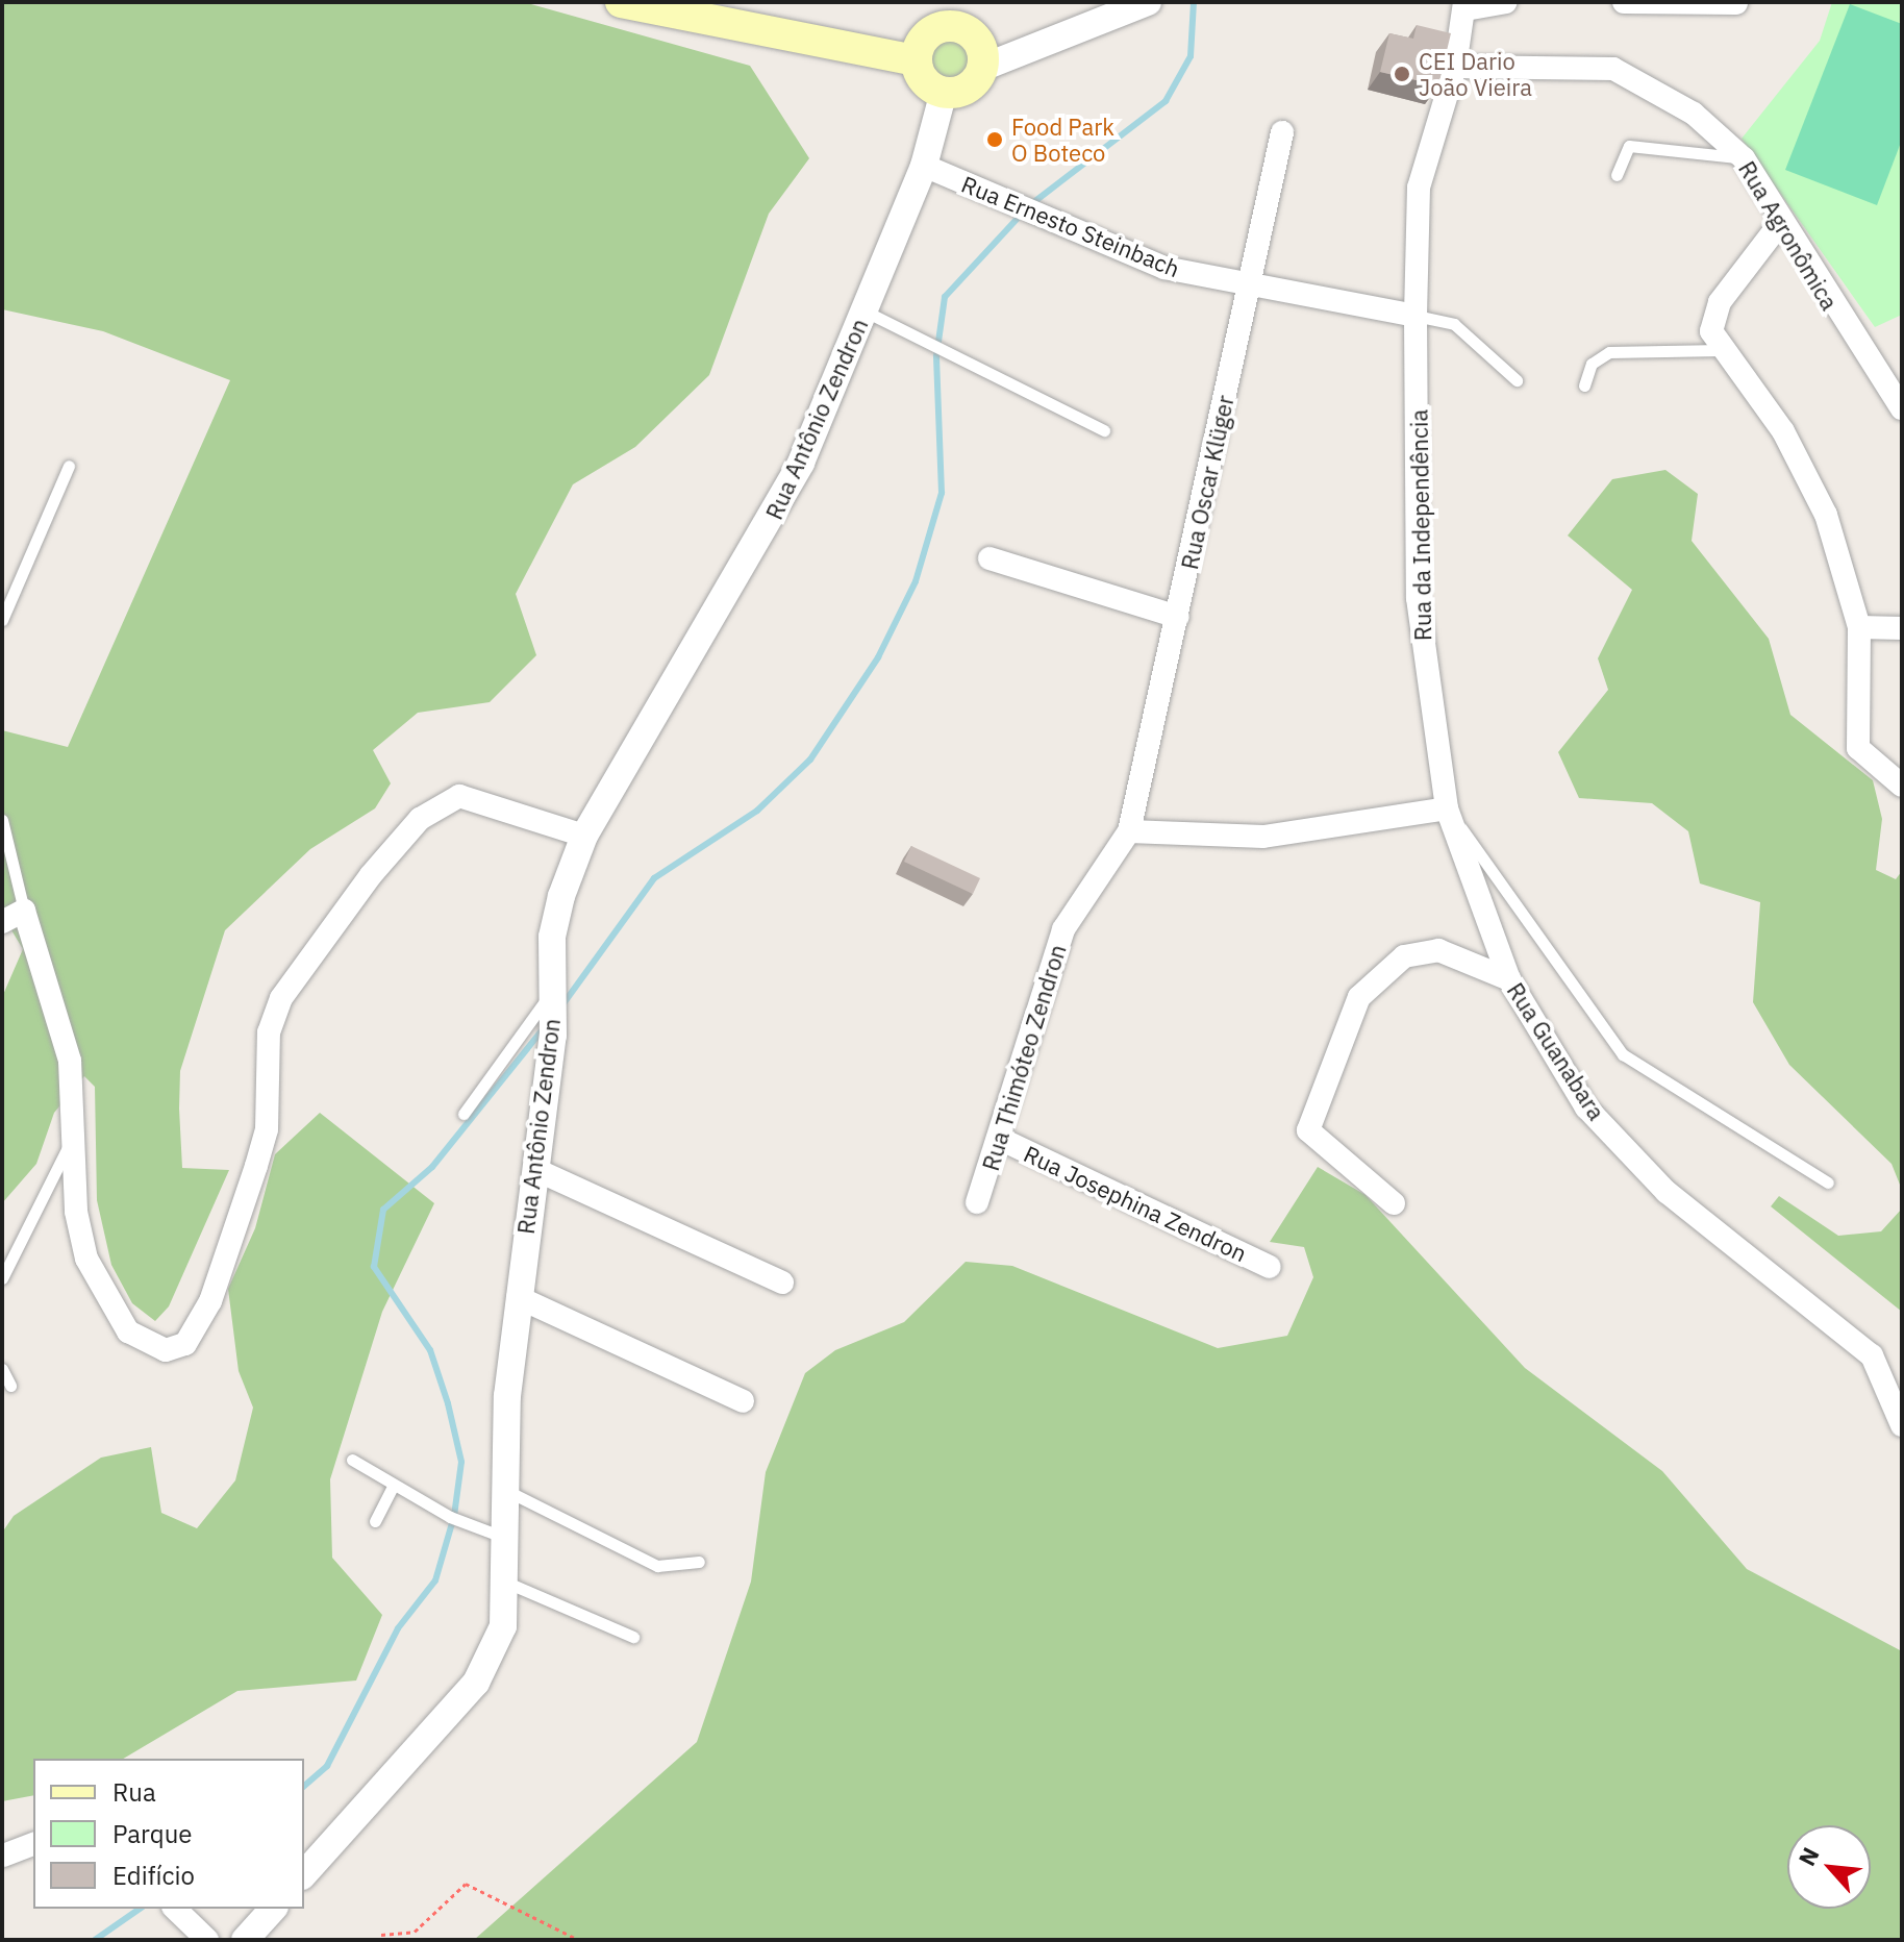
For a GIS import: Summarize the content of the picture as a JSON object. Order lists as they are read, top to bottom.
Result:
{
  "streets": {
    "street": [
      "Rua Ernesto Steinbach",
      "Rua Agronômica",
      "Rua Antônio Zendron",
      "Rua Oscar Klüger",
      "Rua da Independência",
      "Rua Guanabara",
      "Rua Thimóteo Zendron",
      "Rua Josephina Zendron"
    ]
  },
  "crossings": [
    ["Rua Ernesto Steinbach", "Rua Antônio Zendron"],
    ["Rua Ernesto Steinbach", "Rua Oscar Klüger"],
    ["Rua Ernesto Steinbach", "Rua da Independência"],
    ["Rua Agronômica", "Rua da Independência"],
    ["Rua Oscar Klüger", "Rua Thimóteo Zendron"],
    ["Rua da Independência", "Rua Guanabara"],
    ["Rua Thimóteo Zendron", "Rua Josephina Zendron"]
  ],
  "places": ["CEI Dario João Vieira", "Food Park O Boteco"],
  "legend": ["Rua", "Parque", "Edifício"],
  "north": "top left"
}
